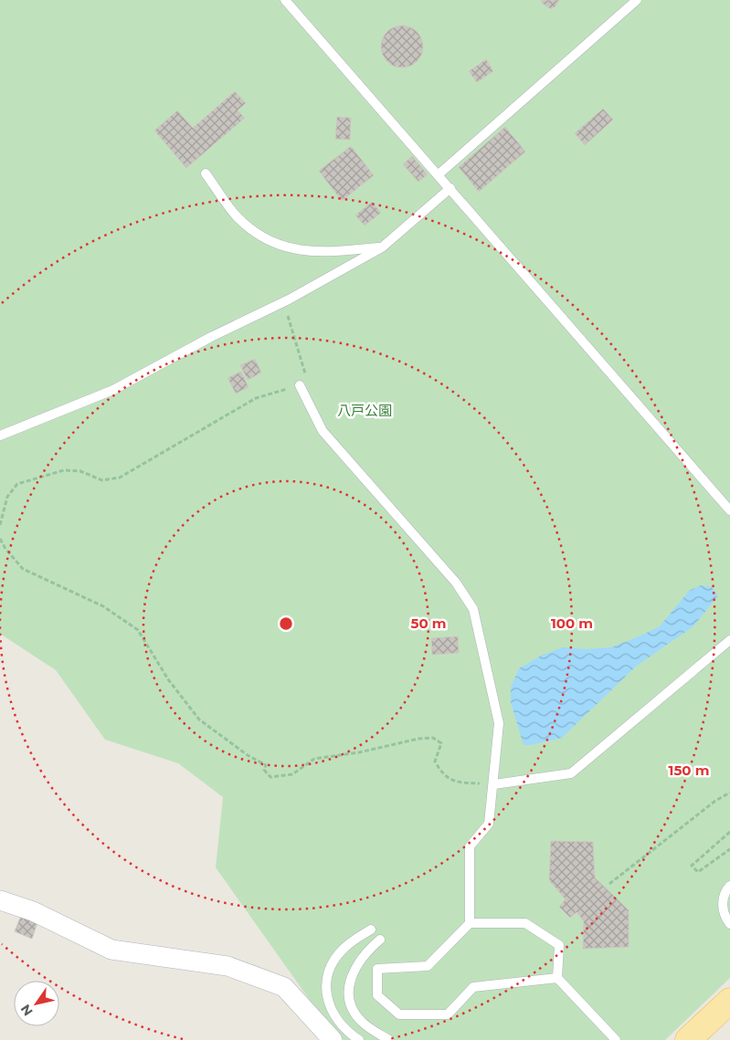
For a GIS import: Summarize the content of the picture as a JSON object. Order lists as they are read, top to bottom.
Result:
{
  "parks": ["八戸公園"],
  "north": "bottom left",
  "rings": ["50 m", "100 m", "150 m"]
}
